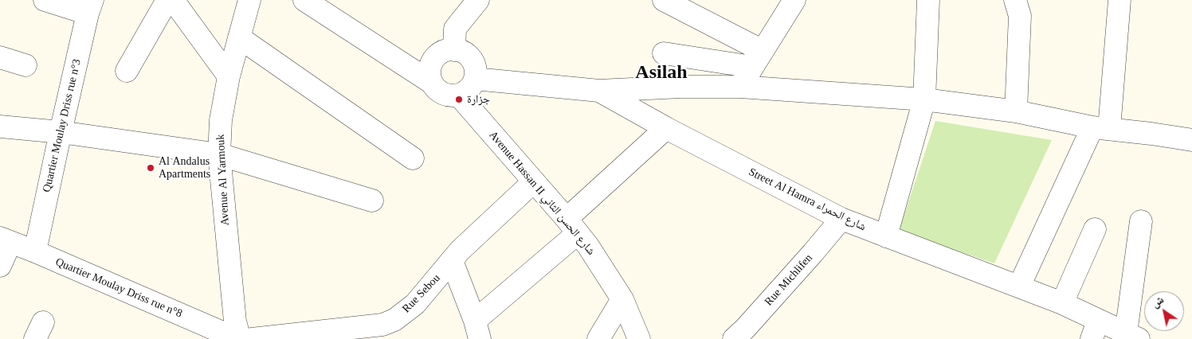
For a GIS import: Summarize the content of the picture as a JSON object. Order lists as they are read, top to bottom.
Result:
{
  "streets": {
    "street": [
      "Quartier Moulay Driss rue n°3",
      "Avenue Al Yarmouk",
      "Avenue Hassan II شارع الحسن الثاني",
      "Street Al Hamra شارع الحمراء",
      "Rue Michlifen",
      "Quartier Moulay Driss rue n°8",
      "Rue Sebou"
    ]
  },
  "crossings": [
    ["Quartier Moulay Driss rue n°3", "Quartier Moulay Driss rue n°8"],
    ["Avenue Al Yarmouk", "Quartier Moulay Driss rue n°8"],
    ["Avenue Hassan II شارع الحسن الثاني", "Street Al Hamra شارع الحمراء"],
    ["Avenue Hassan II شارع الحسن الثاني", "Rue Sebou"],
    ["Street Al Hamra شارع الحمراء", "Rue Michlifen"]
  ],
  "districts": ["Asilah"],
  "places": ["جزارة", "Al Andalus Apartments"],
  "north": "top left"
}
